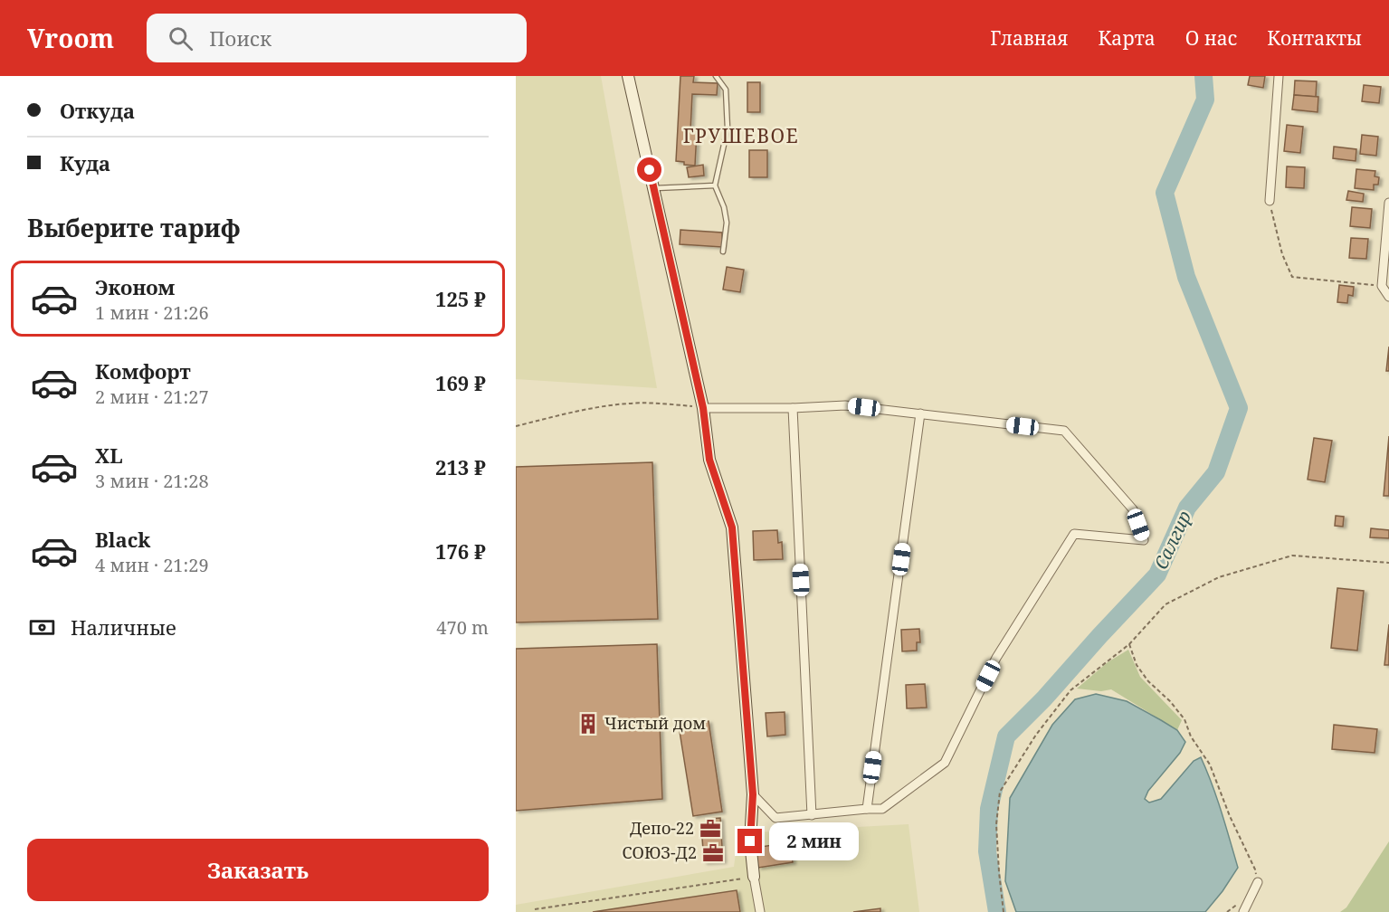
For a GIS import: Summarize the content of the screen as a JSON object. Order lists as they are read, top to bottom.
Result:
{
  "districts": ["ГРУШЕВОЕ"],
  "water": ["Салгир"],
  "places": {
    "building": ["Чистый дом"],
    "office": ["Депо-22", "СОЮЗ-Д2"]
  },
  "page": {
    "header": "Vroom",
    "search": "Поиск",
    "nav": [
      "Главная",
      "Карта",
      "О нас",
      "Контакты"
    ],
    "banner": ["Откуда", "Куда"],
    "heading": "Выберите тариф",
    "list": [
      {
        "name": "Эконом",
        "note": "1 мин · 21:26",
        "value": "125 ₽"
      },
      {
        "name": "Комфорт",
        "note": "2 мин · 21:27",
        "value": "169 ₽"
      },
      {
        "name": "XL",
        "note": "3 мин · 21:28",
        "value": "213 ₽"
      },
      {
        "name": "Black",
        "note": "4 мин · 21:29",
        "value": "176 ₽"
      }
    ],
    "pay": ["Наличные", "470 m"],
    "bubble": "2 мин",
    "buttons": "Заказать"
  }
}
